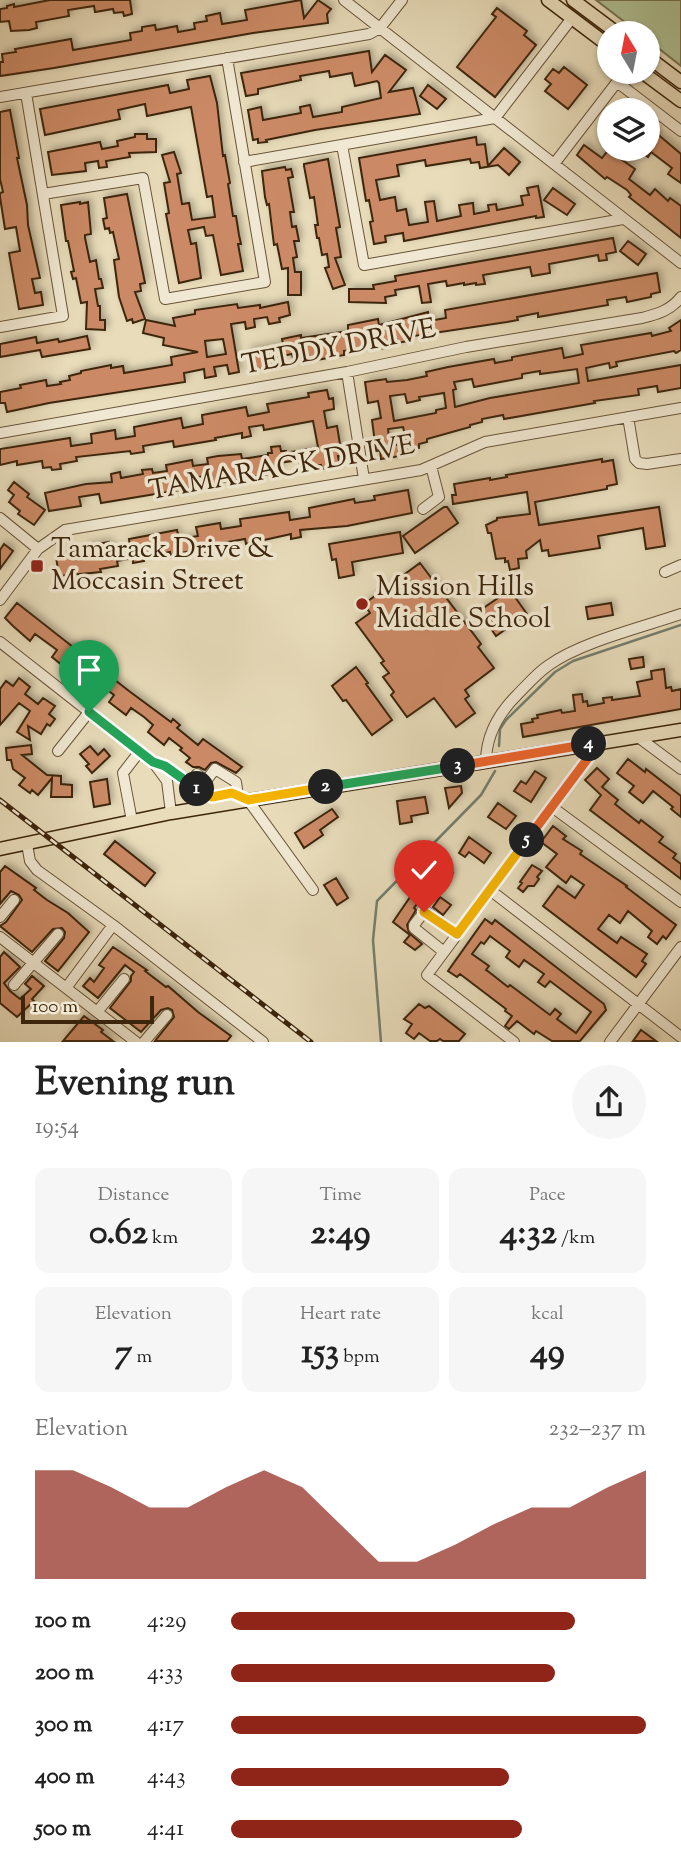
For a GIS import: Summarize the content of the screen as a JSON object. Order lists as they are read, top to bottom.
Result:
{
  "streets": {
    "street": ["TEDDY DRIVE", "TAMARACK DRIVE"]
  },
  "places": {
    "transit": ["Tamarack Drive & Moccasin Street"],
    "other": ["Mission Hills Middle School"]
  },
  "scale_bar": "100 m",
  "north": "top",
  "page": {
    "pins": [
      "4",
      "3",
      "2",
      "1",
      "5"
    ],
    "scale": "100 m",
    "heading": ["Evening run", "19:54"],
    "stats": [
      ["Distance", "0.62 km"],
      ["Time", "2:49"],
      ["Pace", "4:32 /km"],
      ["Elevation", "7 m"],
      ["Heart rate", "153 bpm"],
      ["kcal", "49"]
    ],
    "chart": ["Elevation", "232–237 m"],
    "list": [
      {
        "name": "100 m",
        "note": "4:29"
      },
      {
        "name": "200 m",
        "note": "4:33"
      },
      {
        "name": "300 m",
        "note": "4:17"
      },
      {
        "name": "400 m",
        "note": "4:43"
      },
      {
        "name": "500 m",
        "note": "4:41"
      }
    ]
  }
}
